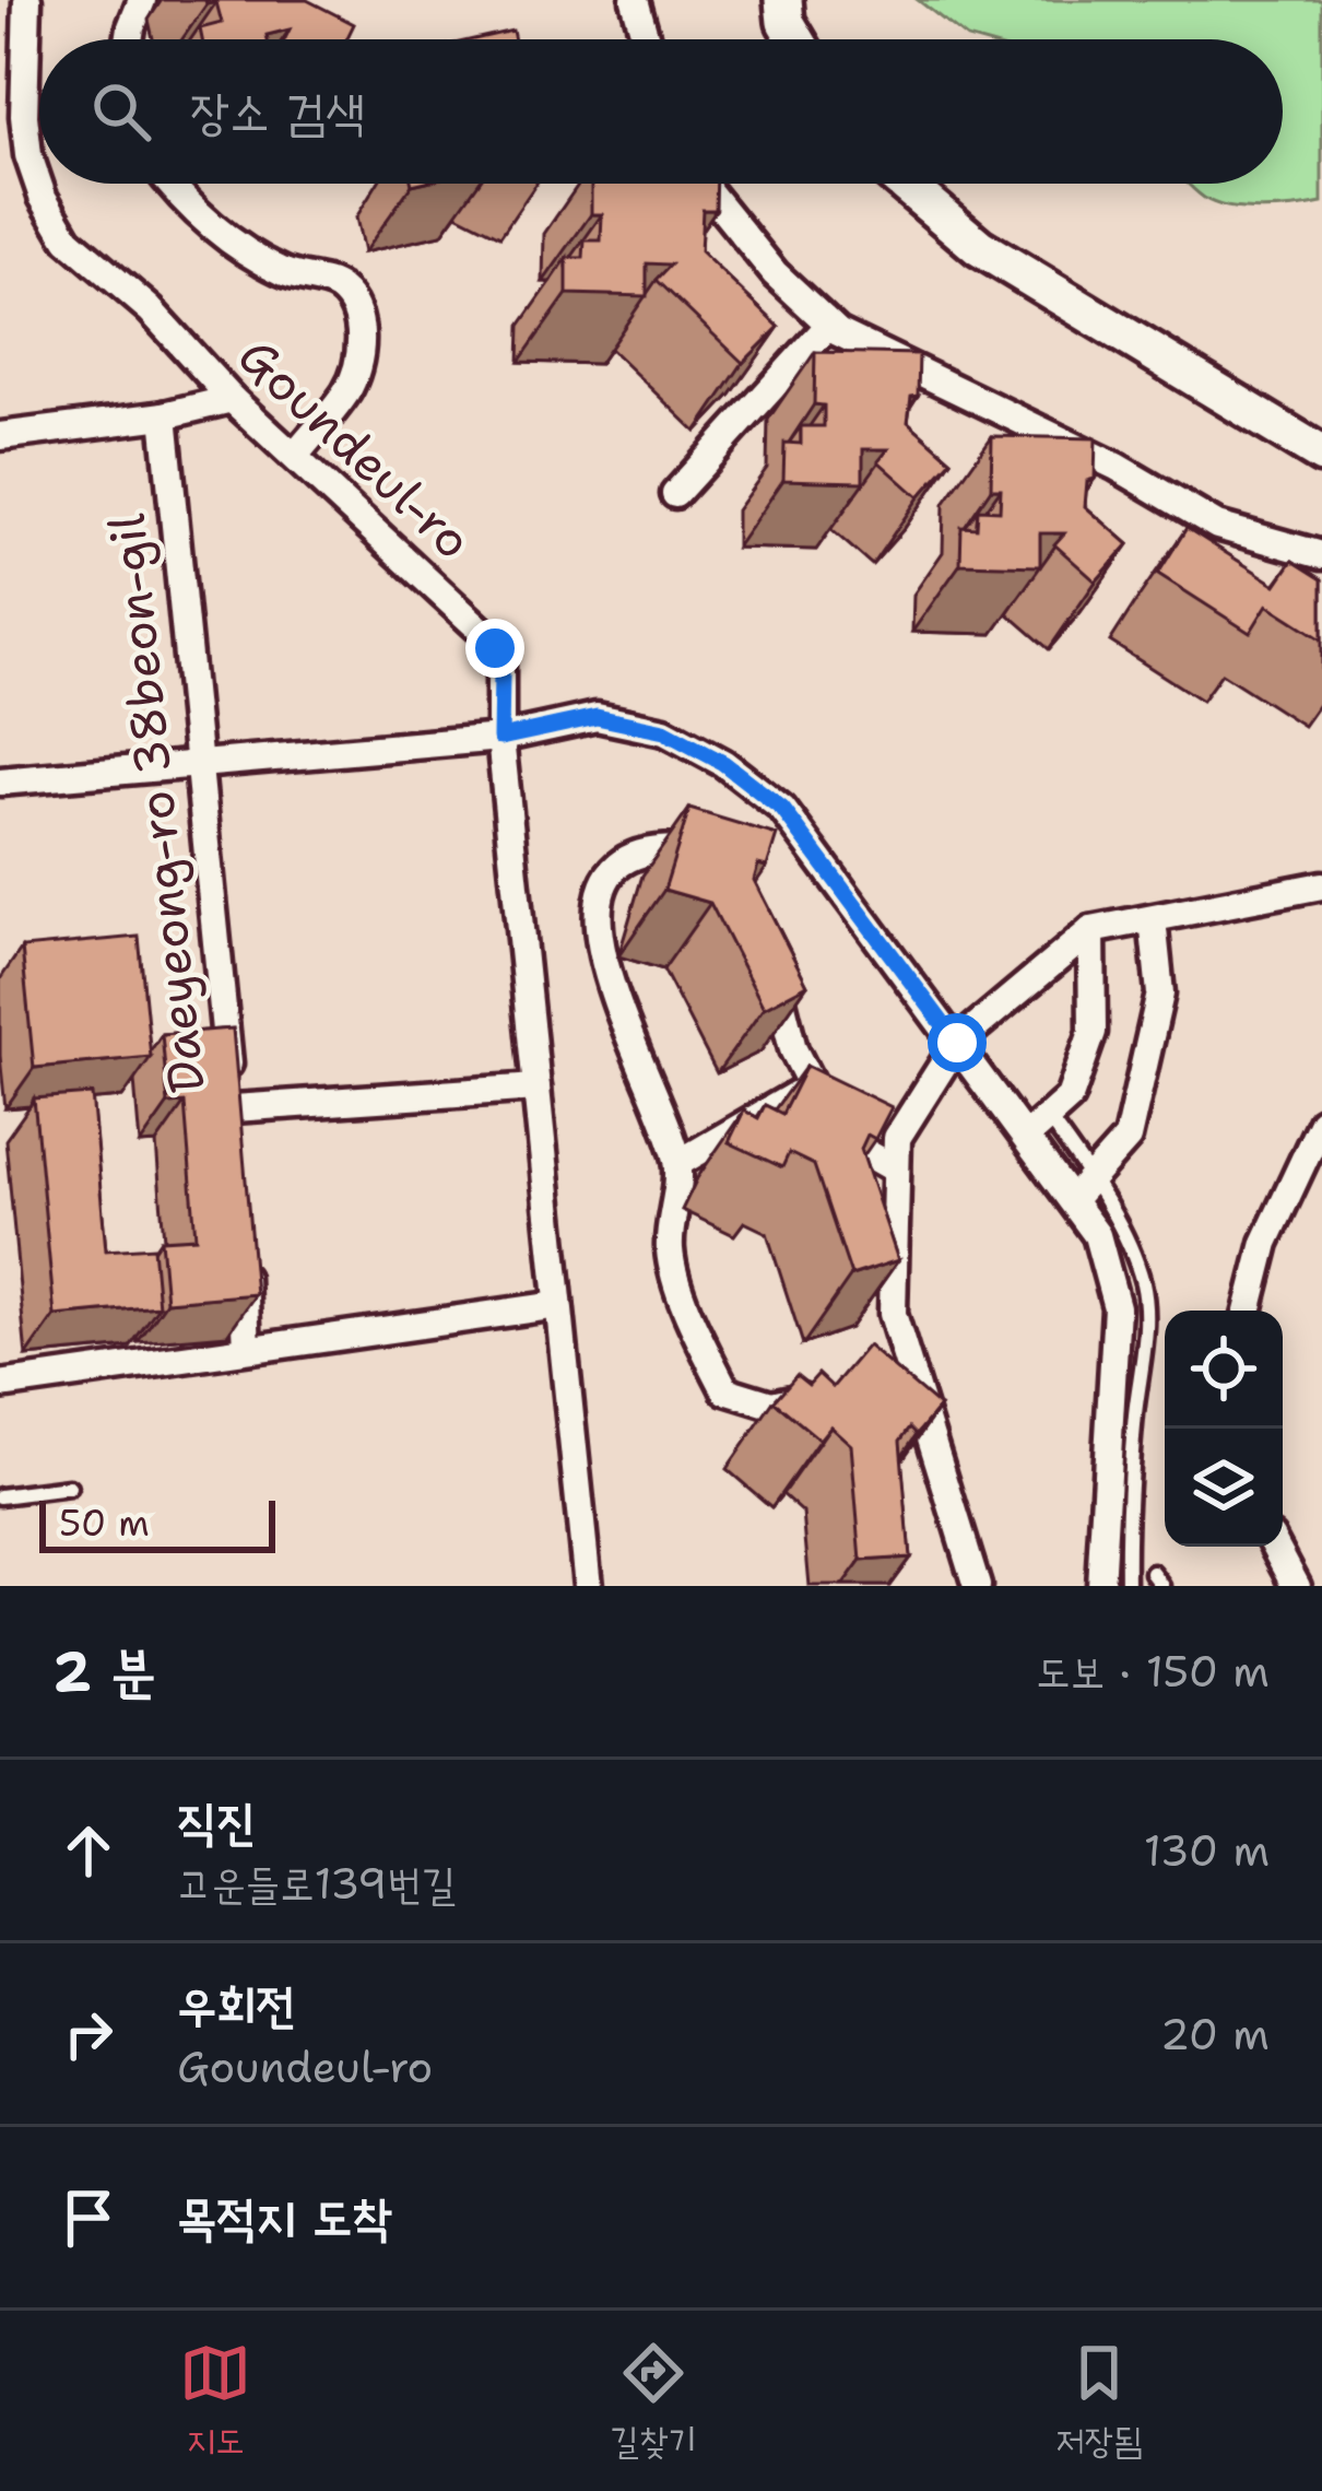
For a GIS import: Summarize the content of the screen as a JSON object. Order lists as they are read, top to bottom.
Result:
{
  "streets": {
    "street": ["Goundeul-ro", "Daeyeong-ro 38beon-gil"]
  },
  "crossings": [
    ["Goundeul-ro", "Daeyeong-ro 38beon-gil"]
  ],
  "scale_bar": "50 m",
  "page": {
    "search": "장소 검색",
    "scale": "50 m",
    "heading": ["2 분", "도보 · 150 m"],
    "list": [
      ["직진", "고운들로139번길", "130 m"],
      ["우회전", "Goundeul-ro", "20 m"],
      "목적지 도착"
    ],
    "nav": ["지도", "길찾기", "저장됨"]
  }
}
